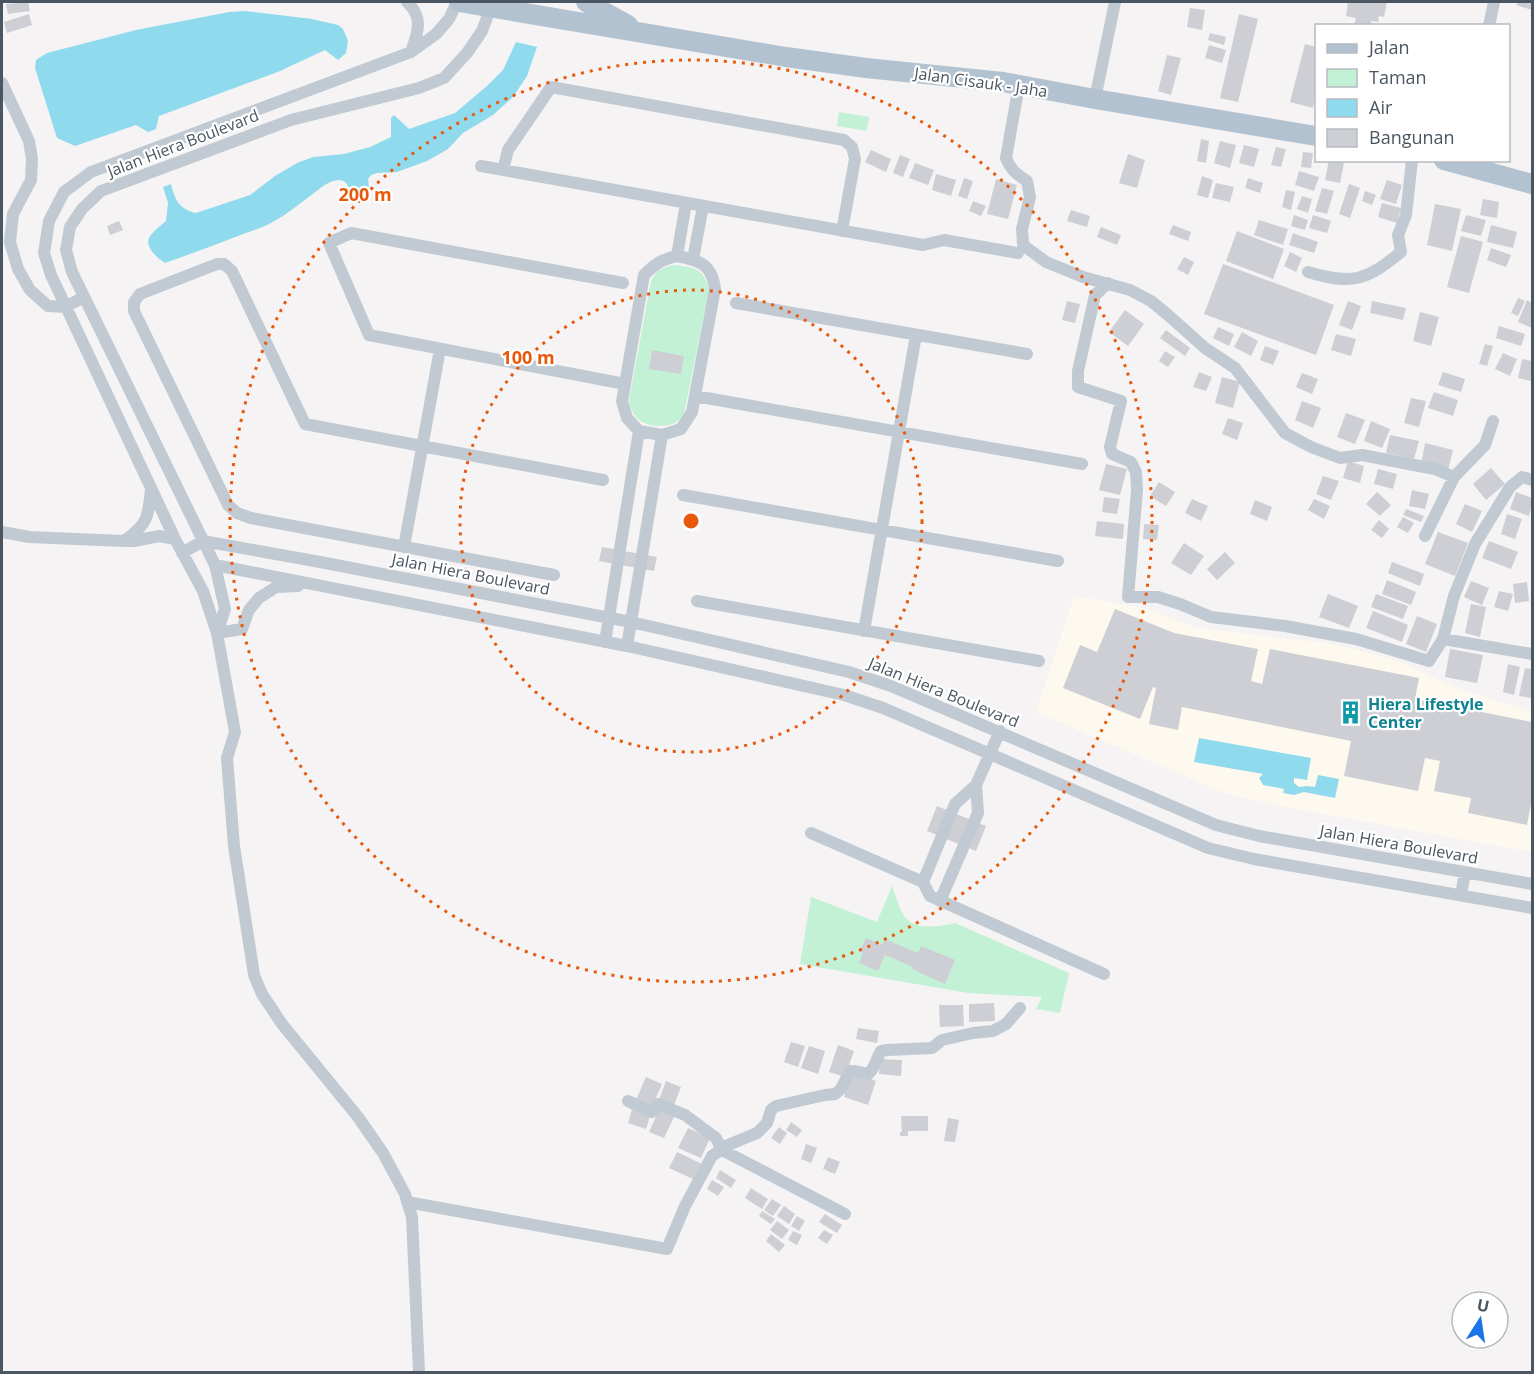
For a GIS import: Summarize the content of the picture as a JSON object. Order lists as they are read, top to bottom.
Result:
{
  "streets": {
    "main road": ["Jalan Cisauk - Jaha"],
    "street": ["Jalan Hiera Boulevard"]
  },
  "crossings": [
    ["Jalan Cisauk - Jaha", "Jalan Hiera Boulevard"]
  ],
  "places": {
    "building": ["Hiera Lifestyle Center"]
  },
  "legend": [
    "Jalan",
    "Taman",
    "Air",
    "Bangunan"
  ],
  "north": "top",
  "rings": ["200 m", "100 m"]
}
